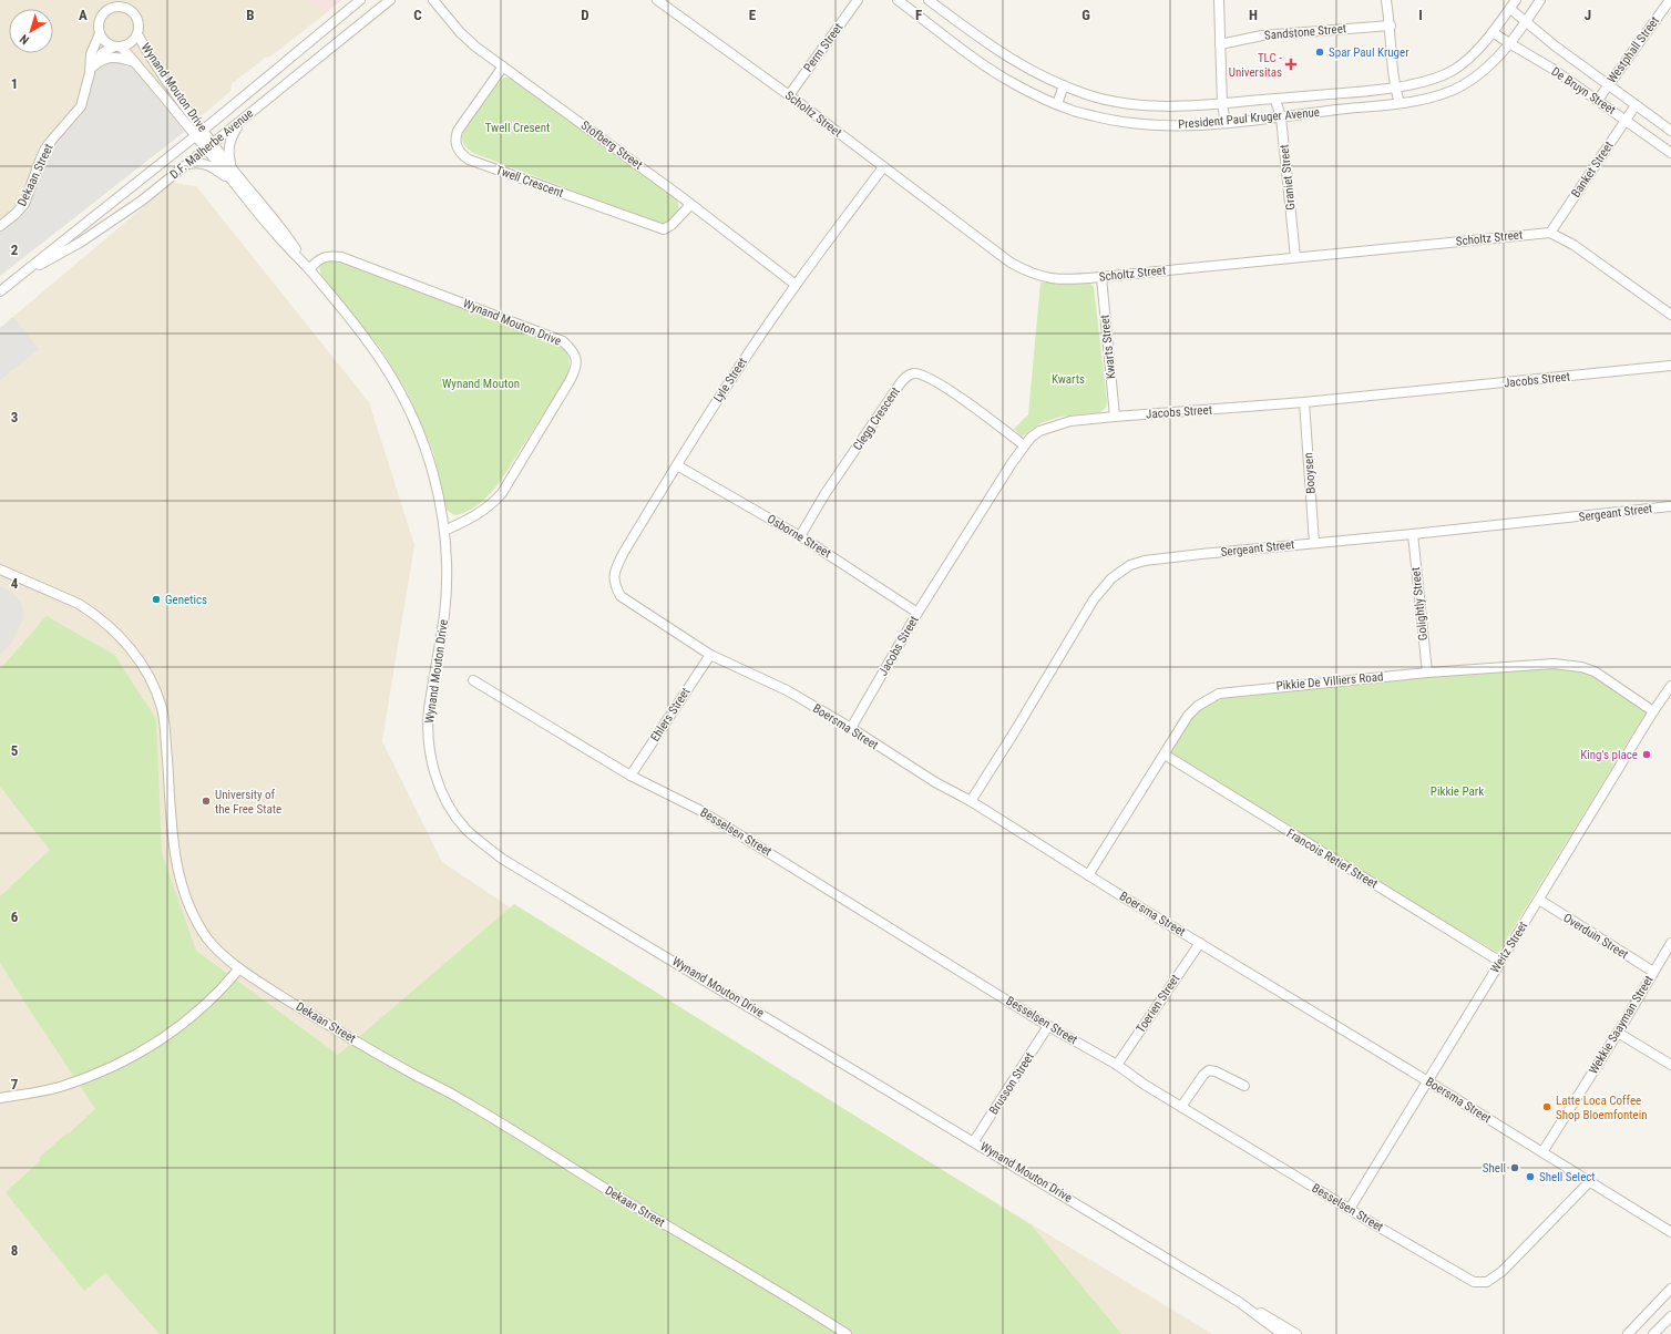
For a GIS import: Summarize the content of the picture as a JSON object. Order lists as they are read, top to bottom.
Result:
{
  "streets": {
    "street": [
      "Sandstone Street",
      "Perm Street",
      "Westphall Street",
      "Wynand Mouton Drive",
      "De Bruyn Street",
      "Scholtz Street",
      "President Paul Kruger Avenue",
      "D.F. Malherbe Avenue",
      "Stofberg Street",
      "Banket Street",
      "Dekaan Street",
      "Graniet Street",
      "Twell Crescent",
      "Kwarts Street",
      "Lyle Street",
      "Jacobs Street",
      "Clegg Crescent",
      "Booysen",
      "Sergeant Street",
      "Osborne Street",
      "Golightly Street",
      "Pikkie De Villiers Road",
      "Ehlers Street",
      "Boersma Street",
      "Besselsen Street",
      "Francois Retief Street",
      "Overduin Street",
      "Weitz Street",
      "Toerien Street",
      "Wekkie Saayman Street",
      "Brusson Street"
    ]
  },
  "crossings": [
    ["Perm Street", "Scholtz Street"],
    ["Westphall Street", "De Bruyn Street"],
    ["Wynand Mouton Drive", "D.F. Malherbe Avenue"],
    ["Wynand Mouton Drive", "Dekaan Street"],
    ["Wynand Mouton Drive", "Brusson Street"],
    ["De Bruyn Street", "President Paul Kruger Avenue"],
    ["De Bruyn Street", "Banket Street"],
    ["Scholtz Street", "Banket Street"],
    ["Scholtz Street", "Graniet Street"],
    ["Scholtz Street", "Kwarts Street"],
    ["Scholtz Street", "Lyle Street"],
    ["President Paul Kruger Avenue", "Graniet Street"],
    ["Stofberg Street", "Twell Crescent"],
    ["Stofberg Street", "Lyle Street"],
    ["Kwarts Street", "Jacobs Street"],
    ["Lyle Street", "Osborne Street"],
    ["Lyle Street", "Boersma Street"],
    ["Jacobs Street", "Clegg Crescent"],
    ["Jacobs Street", "Booysen"],
    ["Jacobs Street", "Osborne Street"],
    ["Jacobs Street", "Boersma Street"],
    ["Clegg Crescent", "Osborne Street"],
    ["Booysen", "Sergeant Street"],
    ["Sergeant Street", "Golightly Street"],
    ["Sergeant Street", "Boersma Street"],
    ["Golightly Street", "Pikkie De Villiers Road"],
    ["Pikkie De Villiers Road", "Boersma Street"],
    ["Pikkie De Villiers Road", "Francois Retief Street"],
    ["Pikkie De Villiers Road", "Weitz Street"],
    ["Ehlers Street", "Boersma Street"],
    ["Ehlers Street", "Besselsen Street"],
    ["Boersma Street", "Besselsen Street"],
    ["Boersma Street", "Weitz Street"],
    ["Boersma Street", "Toerien Street"],
    ["Boersma Street", "Wekkie Saayman Street"],
    ["Besselsen Street", "Weitz Street"],
    ["Besselsen Street", "Toerien Street"],
    ["Besselsen Street", "Brusson Street"],
    ["Francois Retief Street", "Weitz Street"],
    ["Overduin Street", "Weitz Street"],
    ["Overduin Street", "Wekkie Saayman Street"]
  ],
  "parks": [
    "Twell Cresent",
    "Kwarts",
    "Wynand Mouton",
    "Pikkie Park"
  ],
  "places": {
    "other": [
      "Spar Paul Kruger",
      "Genetics",
      "King's place",
      "University of the Free State",
      "Latte Loca Coffee Shop Bloemfontein",
      "Shell",
      "Shell Select"
    ],
    "health": ["TLC - Universitas"]
  },
  "north": "bottom left",
  "grid": {
    "columns": [
      "A",
      "B",
      "C",
      "D",
      "E",
      "F",
      "G",
      "H",
      "I",
      "J"
    ],
    "rows": [
      "1",
      "2",
      "3",
      "4",
      "5",
      "6",
      "7",
      "8"
    ]
  }
}
